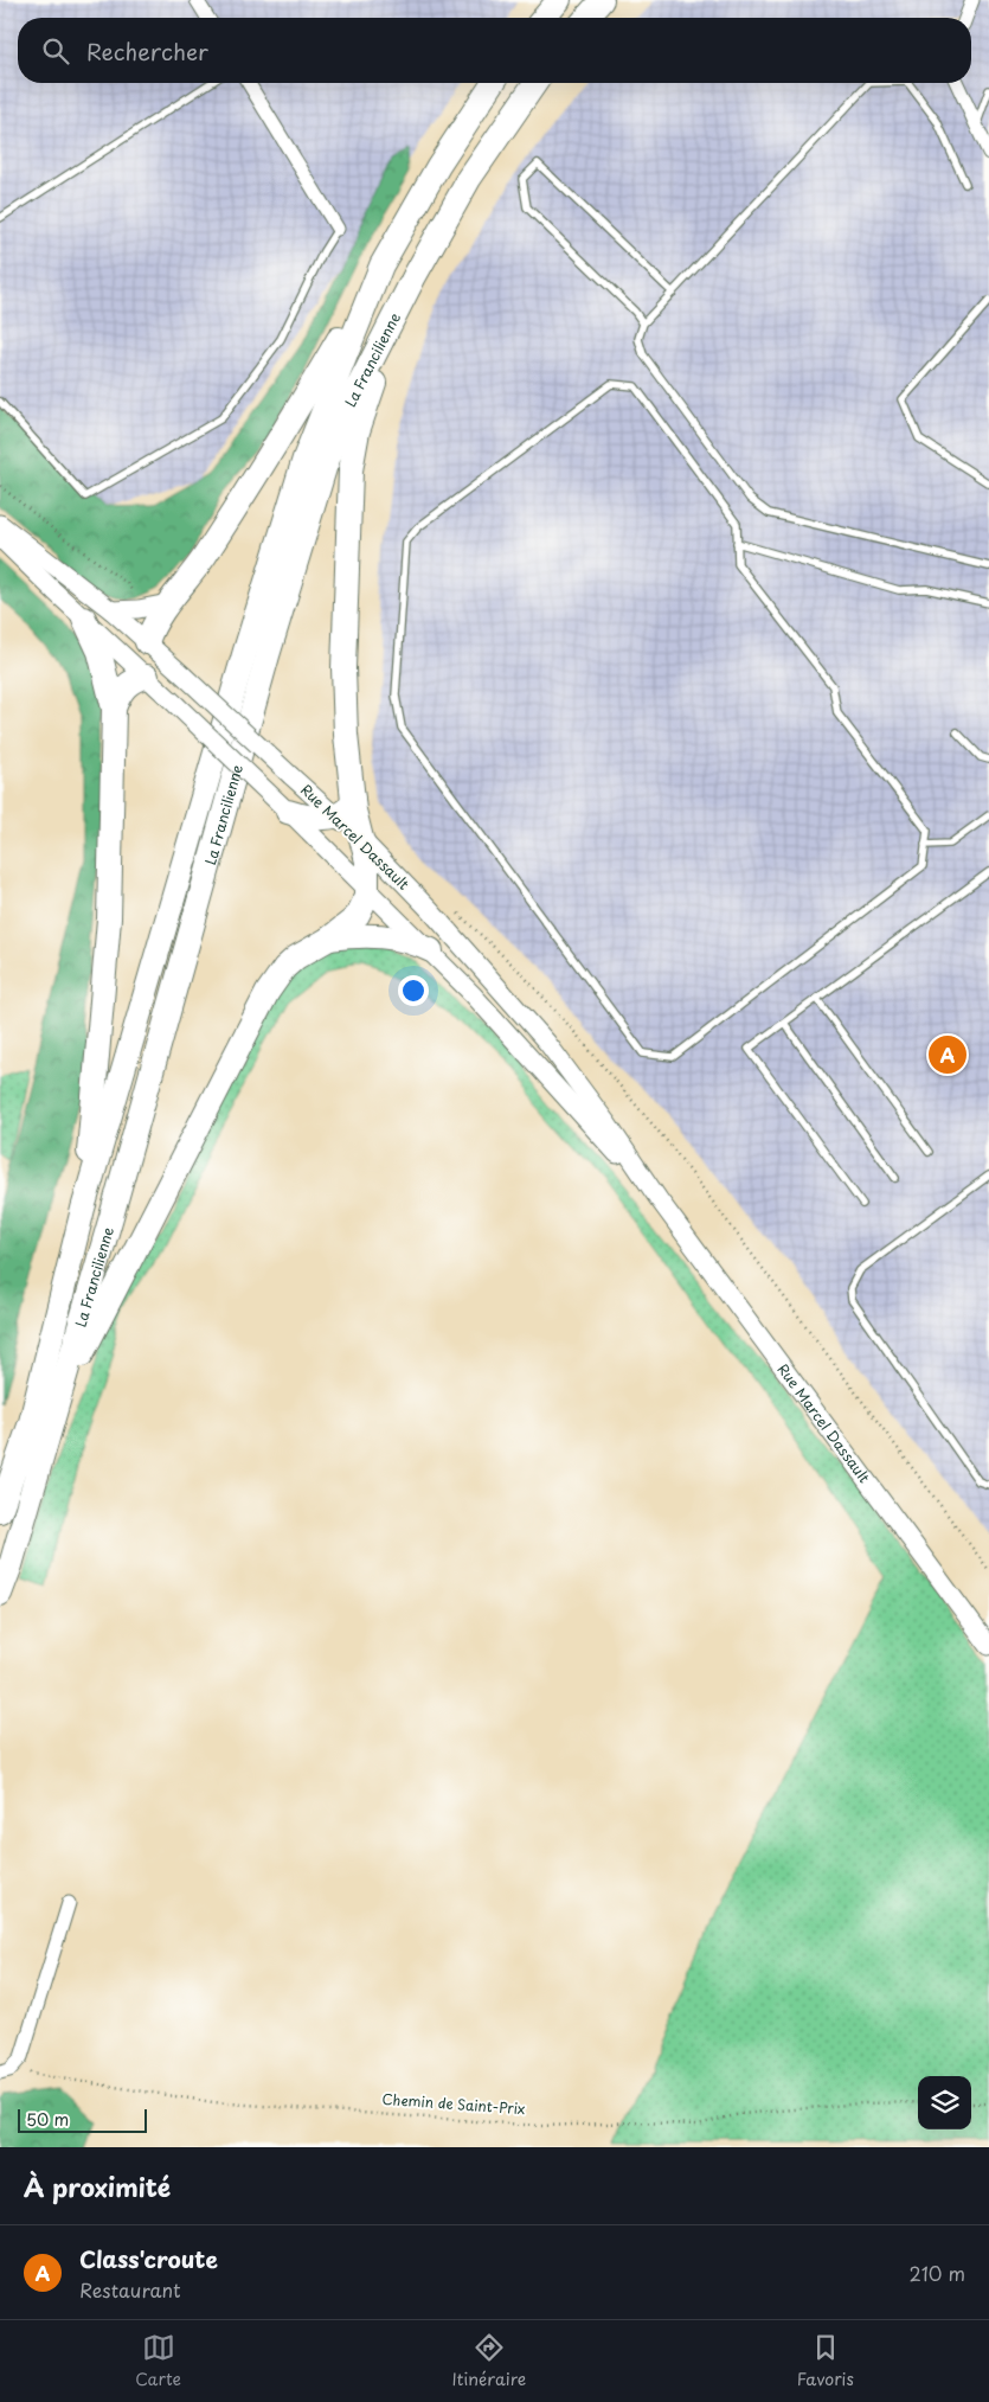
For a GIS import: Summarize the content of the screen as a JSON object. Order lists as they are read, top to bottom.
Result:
{
  "streets": {
    "highway": ["La Francilienne"],
    "street": ["Rue Marcel Dassault"],
    "path": ["Chemin de Saint-Prix"]
  },
  "scale_bar": "50 m",
  "page": {
    "search": "Rechercher",
    "pins": "A",
    "scale": "50 m",
    "heading": "À proximité",
    "list": [
      {
        "mark": "A",
        "name": "Class'croute",
        "note": "Restaurant",
        "value": "210 m"
      }
    ],
    "nav": ["Carte", "Itinéraire", "Favoris"]
  }
}
